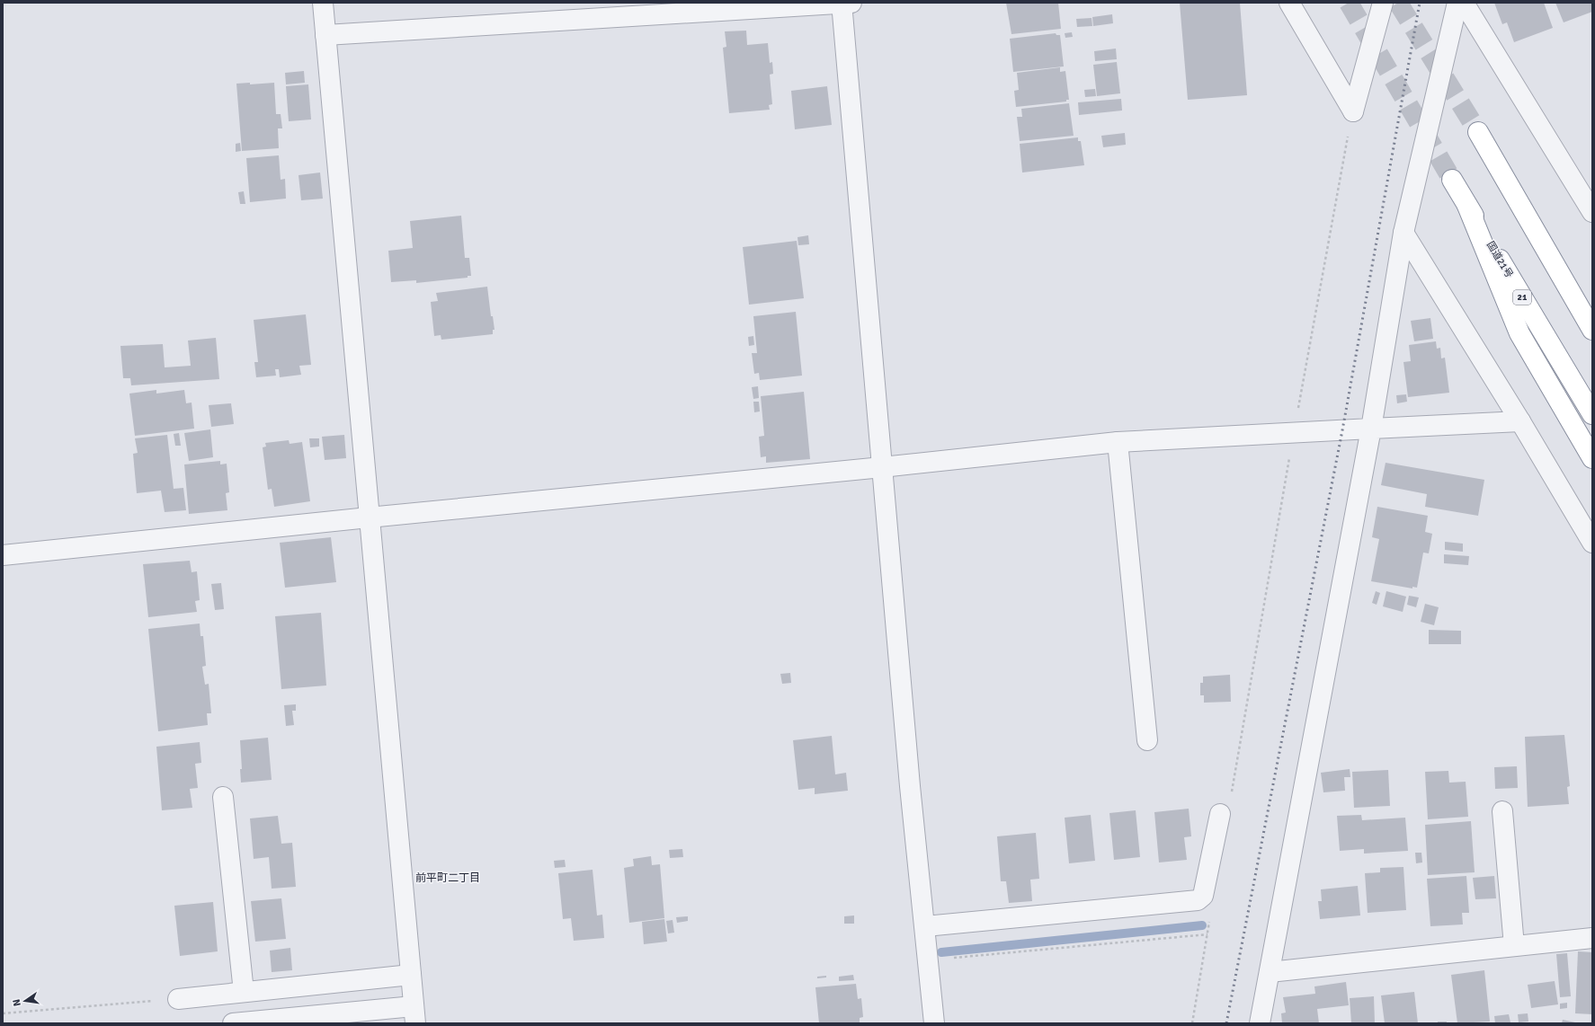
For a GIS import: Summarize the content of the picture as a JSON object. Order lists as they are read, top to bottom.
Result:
{
  "streets": {
    "highway": ["国道21号", "21"]
  },
  "districts": ["前平町二丁目"],
  "north": "left"
}
